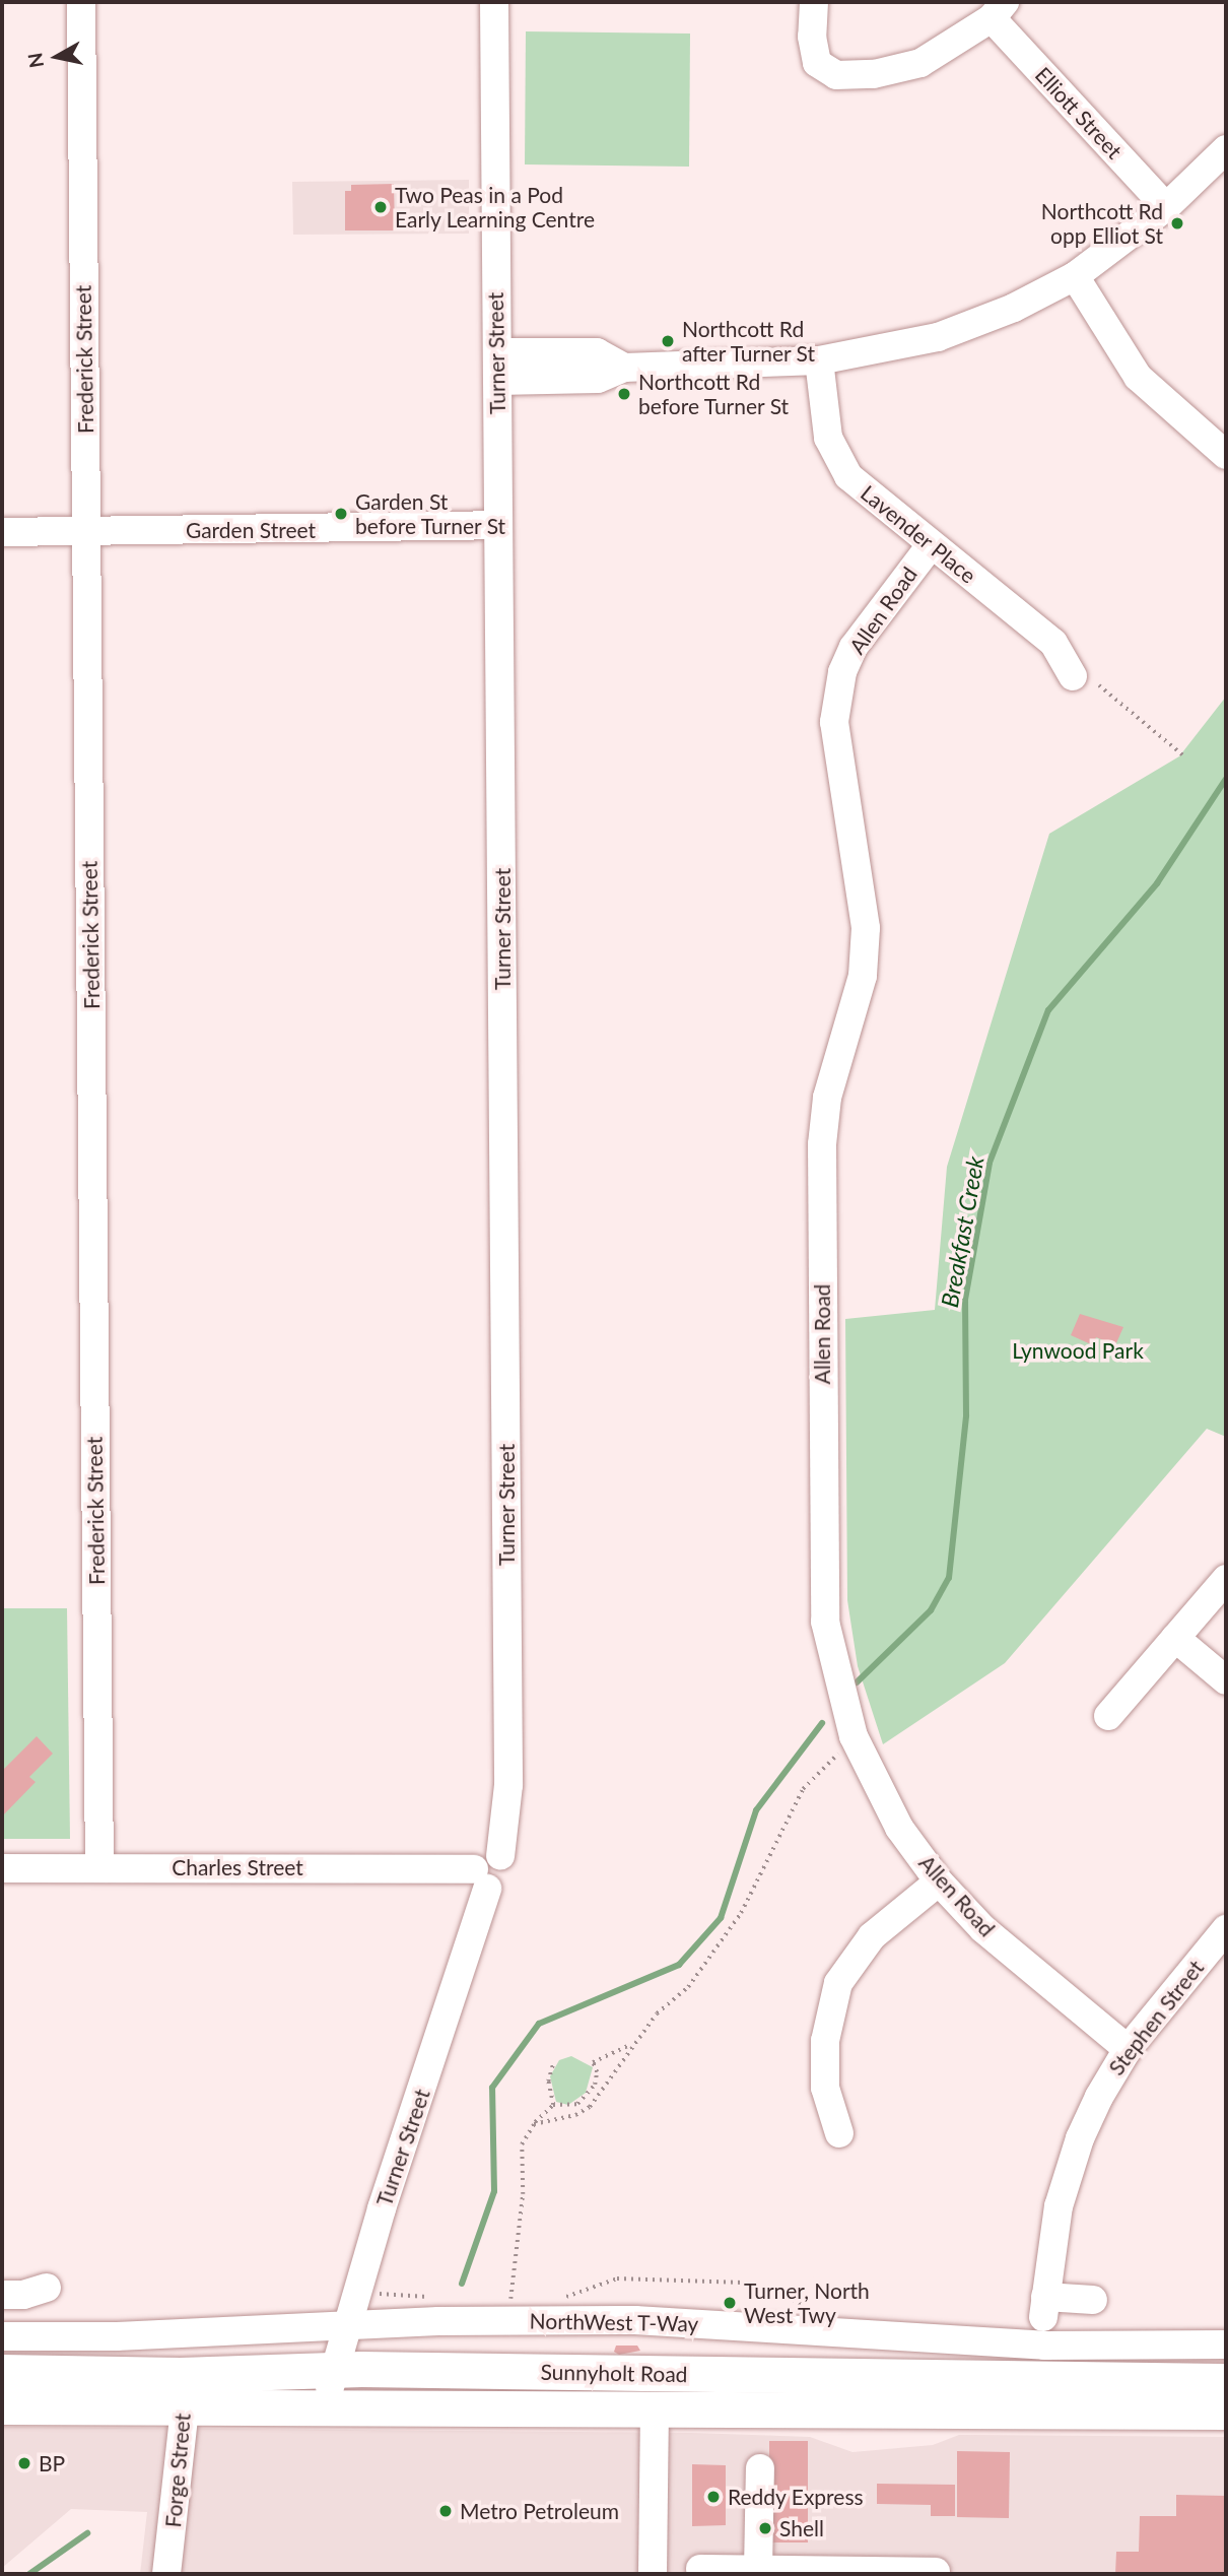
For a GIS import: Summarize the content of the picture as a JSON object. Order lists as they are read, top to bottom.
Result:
{
  "streets": {
    "main road": ["Sunnyholt Road"],
    "street": [
      "Elliott Street",
      "Turner Street",
      "Frederick Street",
      "Garden Street",
      "Lavender Place",
      "Allen Road",
      "Charles Street",
      "Stephen Street",
      "NorthWest T-Way",
      "Forge Street"
    ]
  },
  "crossings": [
    ["Turner Street", "Garden Street"],
    ["Turner Street", "Charles Street"],
    ["Turner Street", "NorthWest T-Way"],
    ["Turner Street", "Sunnyholt Road"],
    ["Frederick Street", "Garden Street"],
    ["Frederick Street", "Charles Street"],
    ["Lavender Place", "Allen Road"],
    ["Allen Road", "Stephen Street"],
    ["Sunnyholt Road", "Forge Street"]
  ],
  "water": ["Breakfast Creek"],
  "parks": ["Lynwood Park"],
  "places": [
    "Two Peas in a Pod Early Learning Centre",
    "Northcott Rd opp Elliot St",
    "Northcott Rd after Turner St",
    "Northcott Rd before Turner St",
    "Garden St before Turner St",
    "Turner, North West Twy",
    "BP",
    "Reddy Express",
    "Metro Petroleum",
    "Shell"
  ],
  "north": "left"
}
